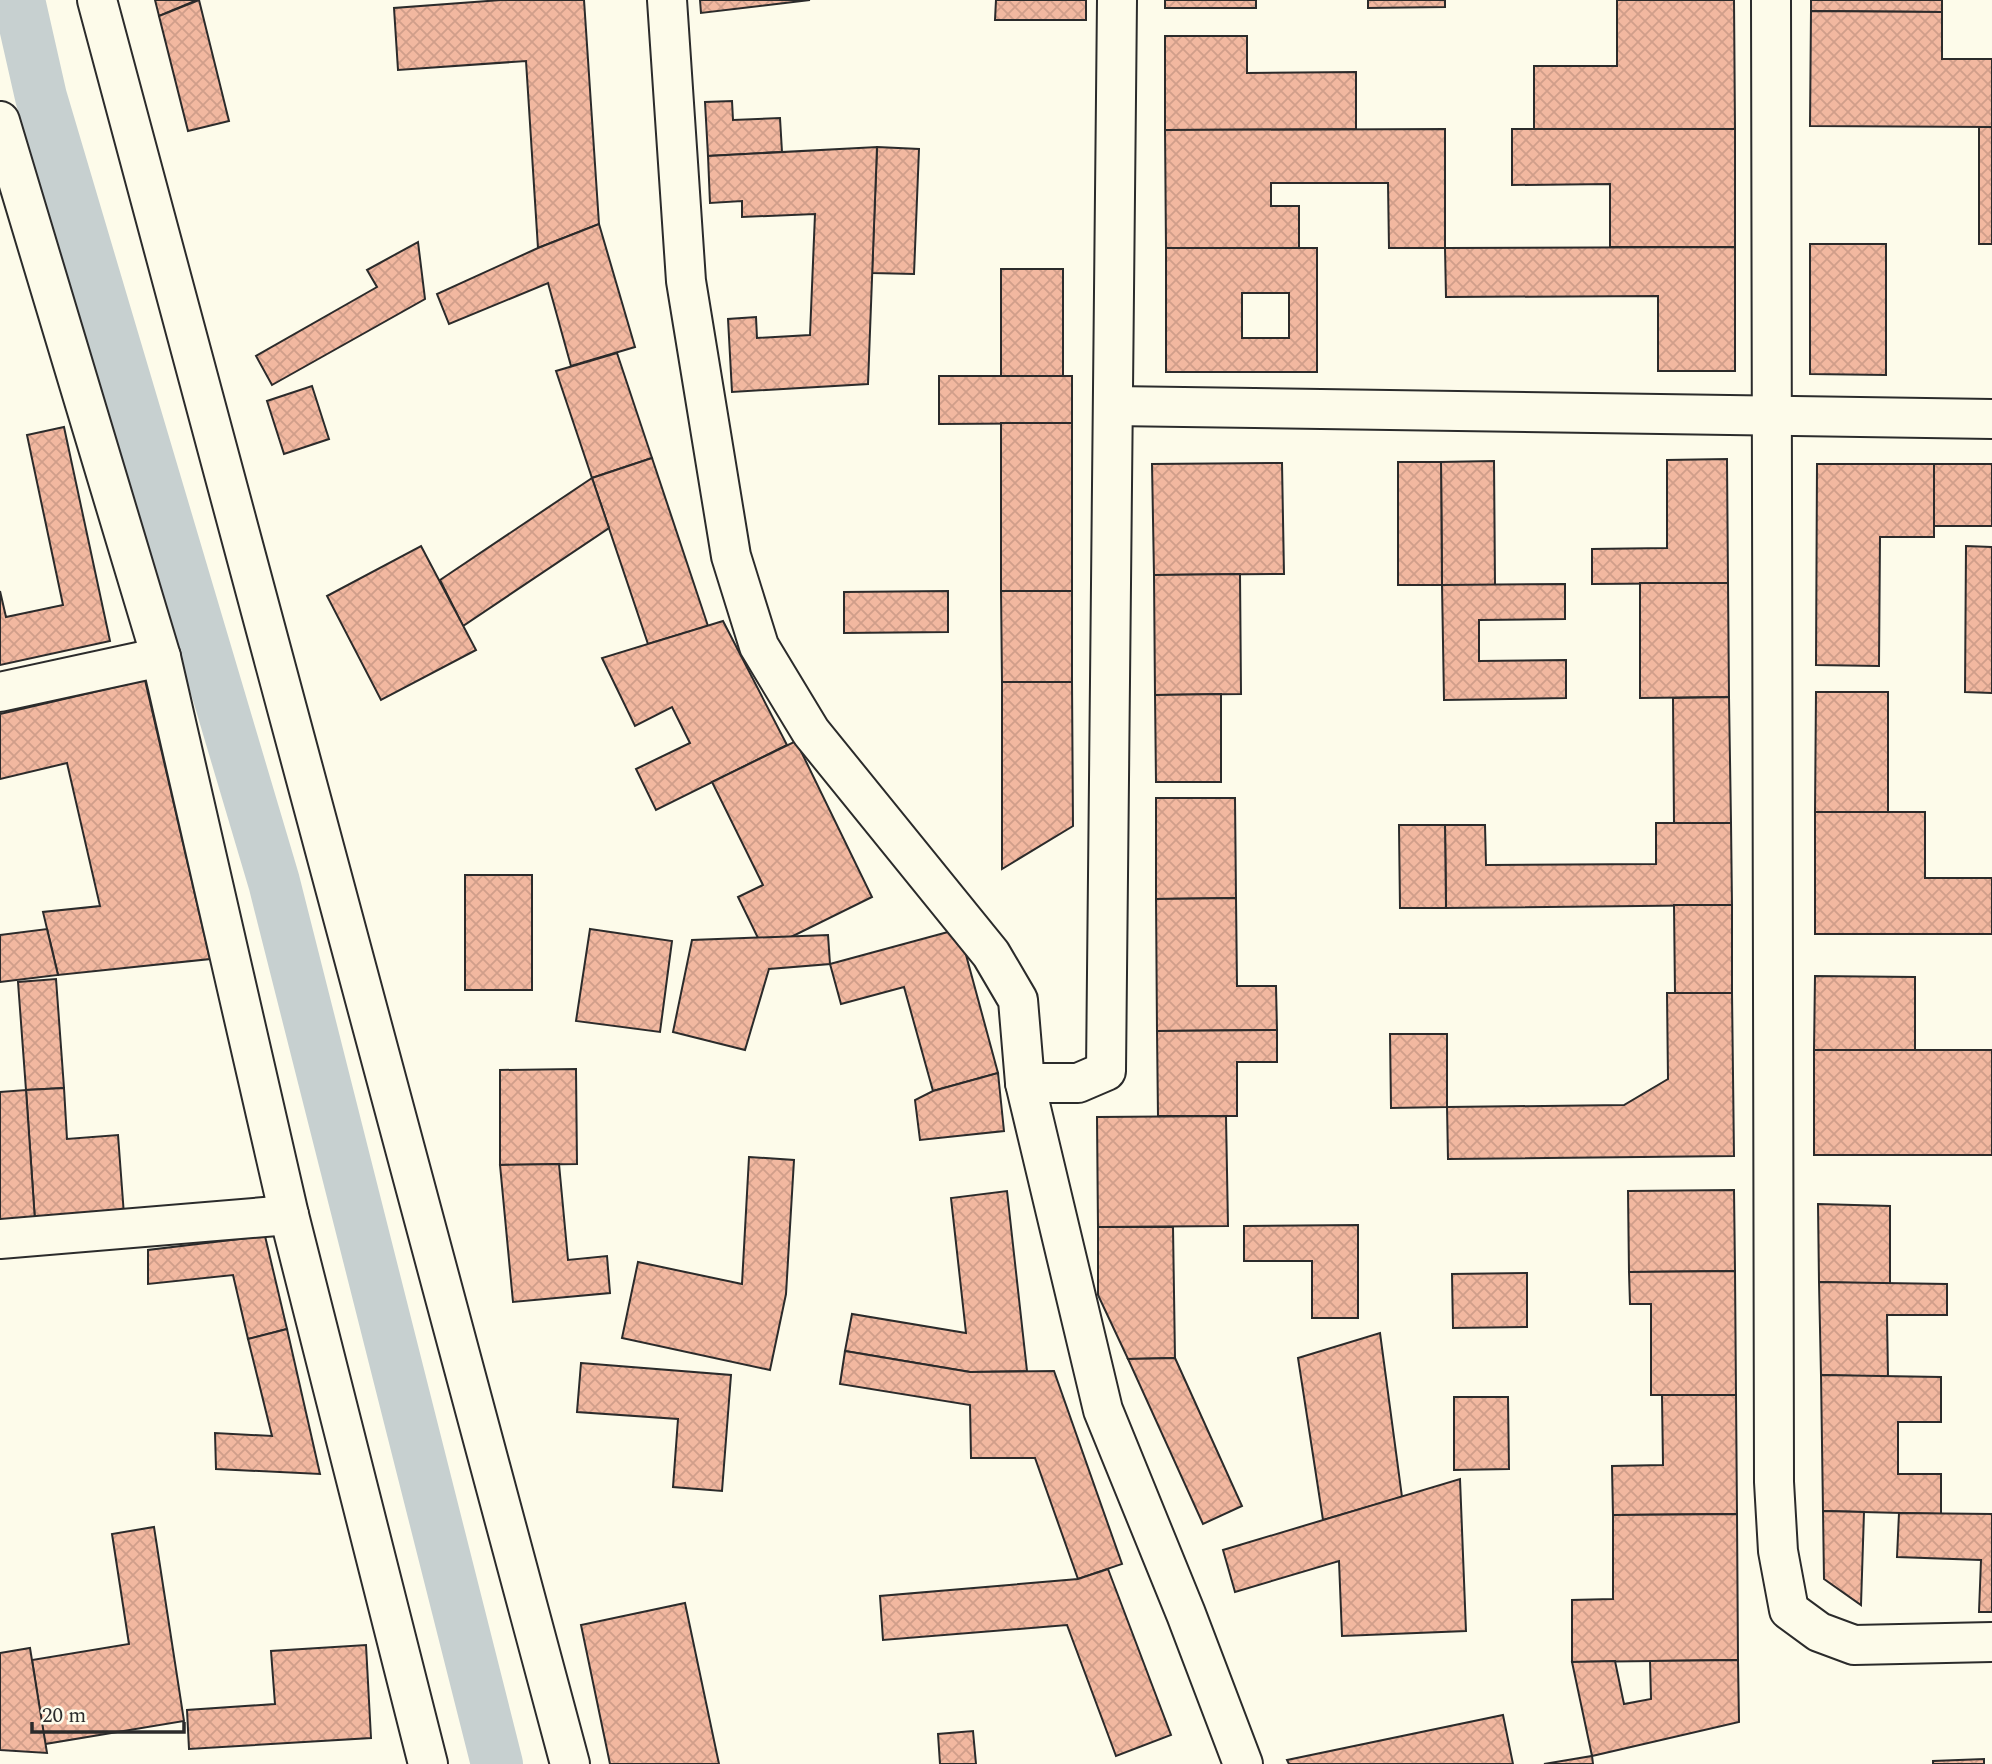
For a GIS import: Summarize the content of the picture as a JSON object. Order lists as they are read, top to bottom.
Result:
{
  "scale_bar": "20 m"
}
